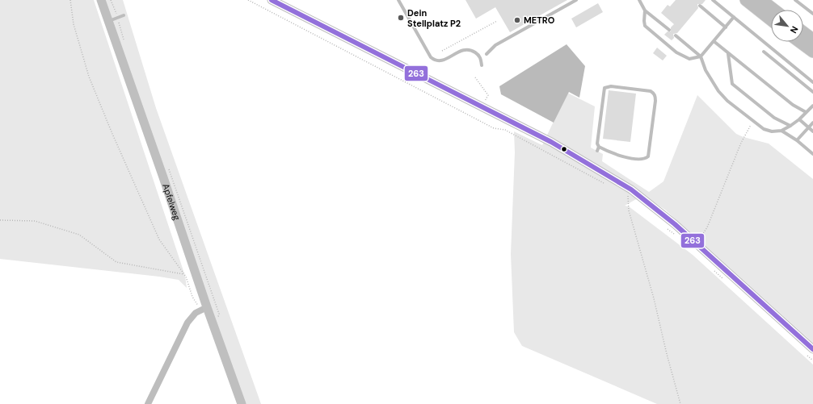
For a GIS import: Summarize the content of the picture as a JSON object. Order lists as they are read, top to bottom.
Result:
{
  "streets": {
    "main road": ["Apfelweg"]
  },
  "places": ["Dein Stellplatz P2", "METRO"],
  "lines": ["transit line 263"],
  "north": "bottom right"
}
